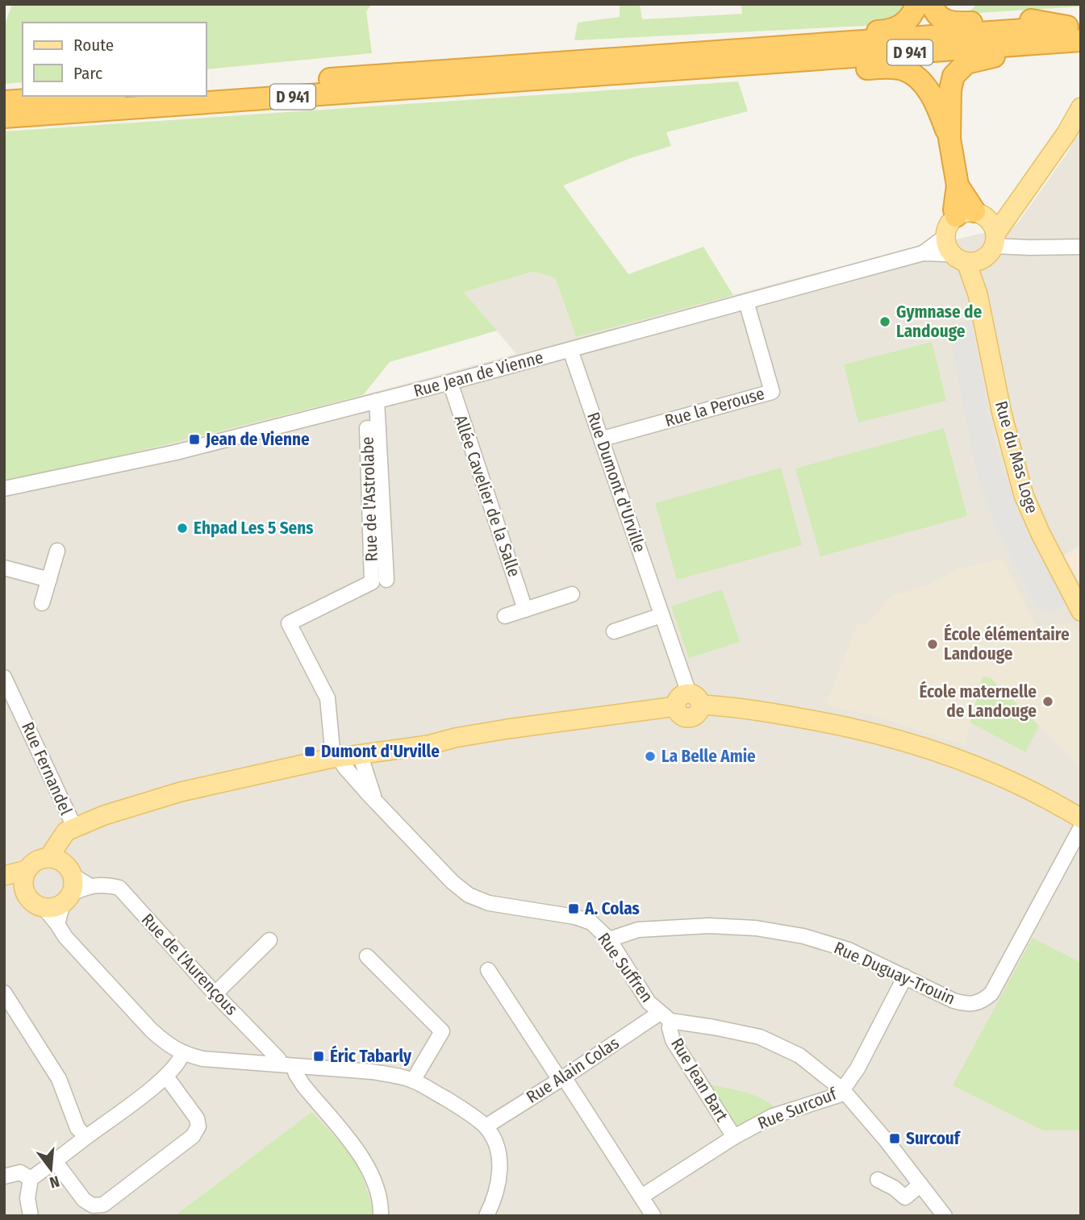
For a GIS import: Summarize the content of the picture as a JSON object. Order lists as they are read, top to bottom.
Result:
{
  "streets": {
    "highway": ["D 941"],
    "main road": ["Rue du Mas Loge"],
    "street": [
      "Rue Jean de Vienne",
      "Rue la Perouse",
      "Rue Dumont d'Urville",
      "Allée Cavelier de la Salle",
      "Rue de l'Astrolabe",
      "Rue Fernandel",
      "Rue de l'Aurençous",
      "Rue Suffren",
      "Rue Duguay-Trouin",
      "Rue Alain Colas",
      "Rue Jean Bart",
      "Rue Surcouf"
    ]
  },
  "crossings": [
    ["Rue Jean de Vienne", "Rue la Perouse"],
    ["Rue Jean de Vienne", "Rue du Mas Loge"],
    ["Rue Jean de Vienne", "Rue Dumont d'Urville"],
    ["Rue Jean de Vienne", "Allée Cavelier de la Salle"],
    ["Rue Jean de Vienne", "Rue de l'Astrolabe"],
    ["Rue la Perouse", "Rue Dumont d'Urville"],
    ["Rue de l'Astrolabe", "Rue Suffren"],
    ["Rue Suffren", "Rue Duguay-Trouin"],
    ["Rue Suffren", "Rue Alain Colas"],
    ["Rue Suffren", "Rue Jean Bart"],
    ["Rue Duguay-Trouin", "Rue Surcouf"],
    ["Rue Alain Colas", "Rue Jean Bart"],
    ["Rue Jean Bart", "Rue Surcouf"]
  ],
  "places": {
    "other": [
      "Gymnase de Landouge",
      "Ehpad Les 5 Sens",
      "École élémentaire Landouge",
      "École maternelle de Landouge",
      "La Belle Amie"
    ],
    "transit": [
      "Jean de Vienne",
      "Dumont d'Urville",
      "A. Colas",
      "Éric Tabarly",
      "Surcouf"
    ]
  },
  "legend": ["Route", "Parc"],
  "north": "bottom"
}
